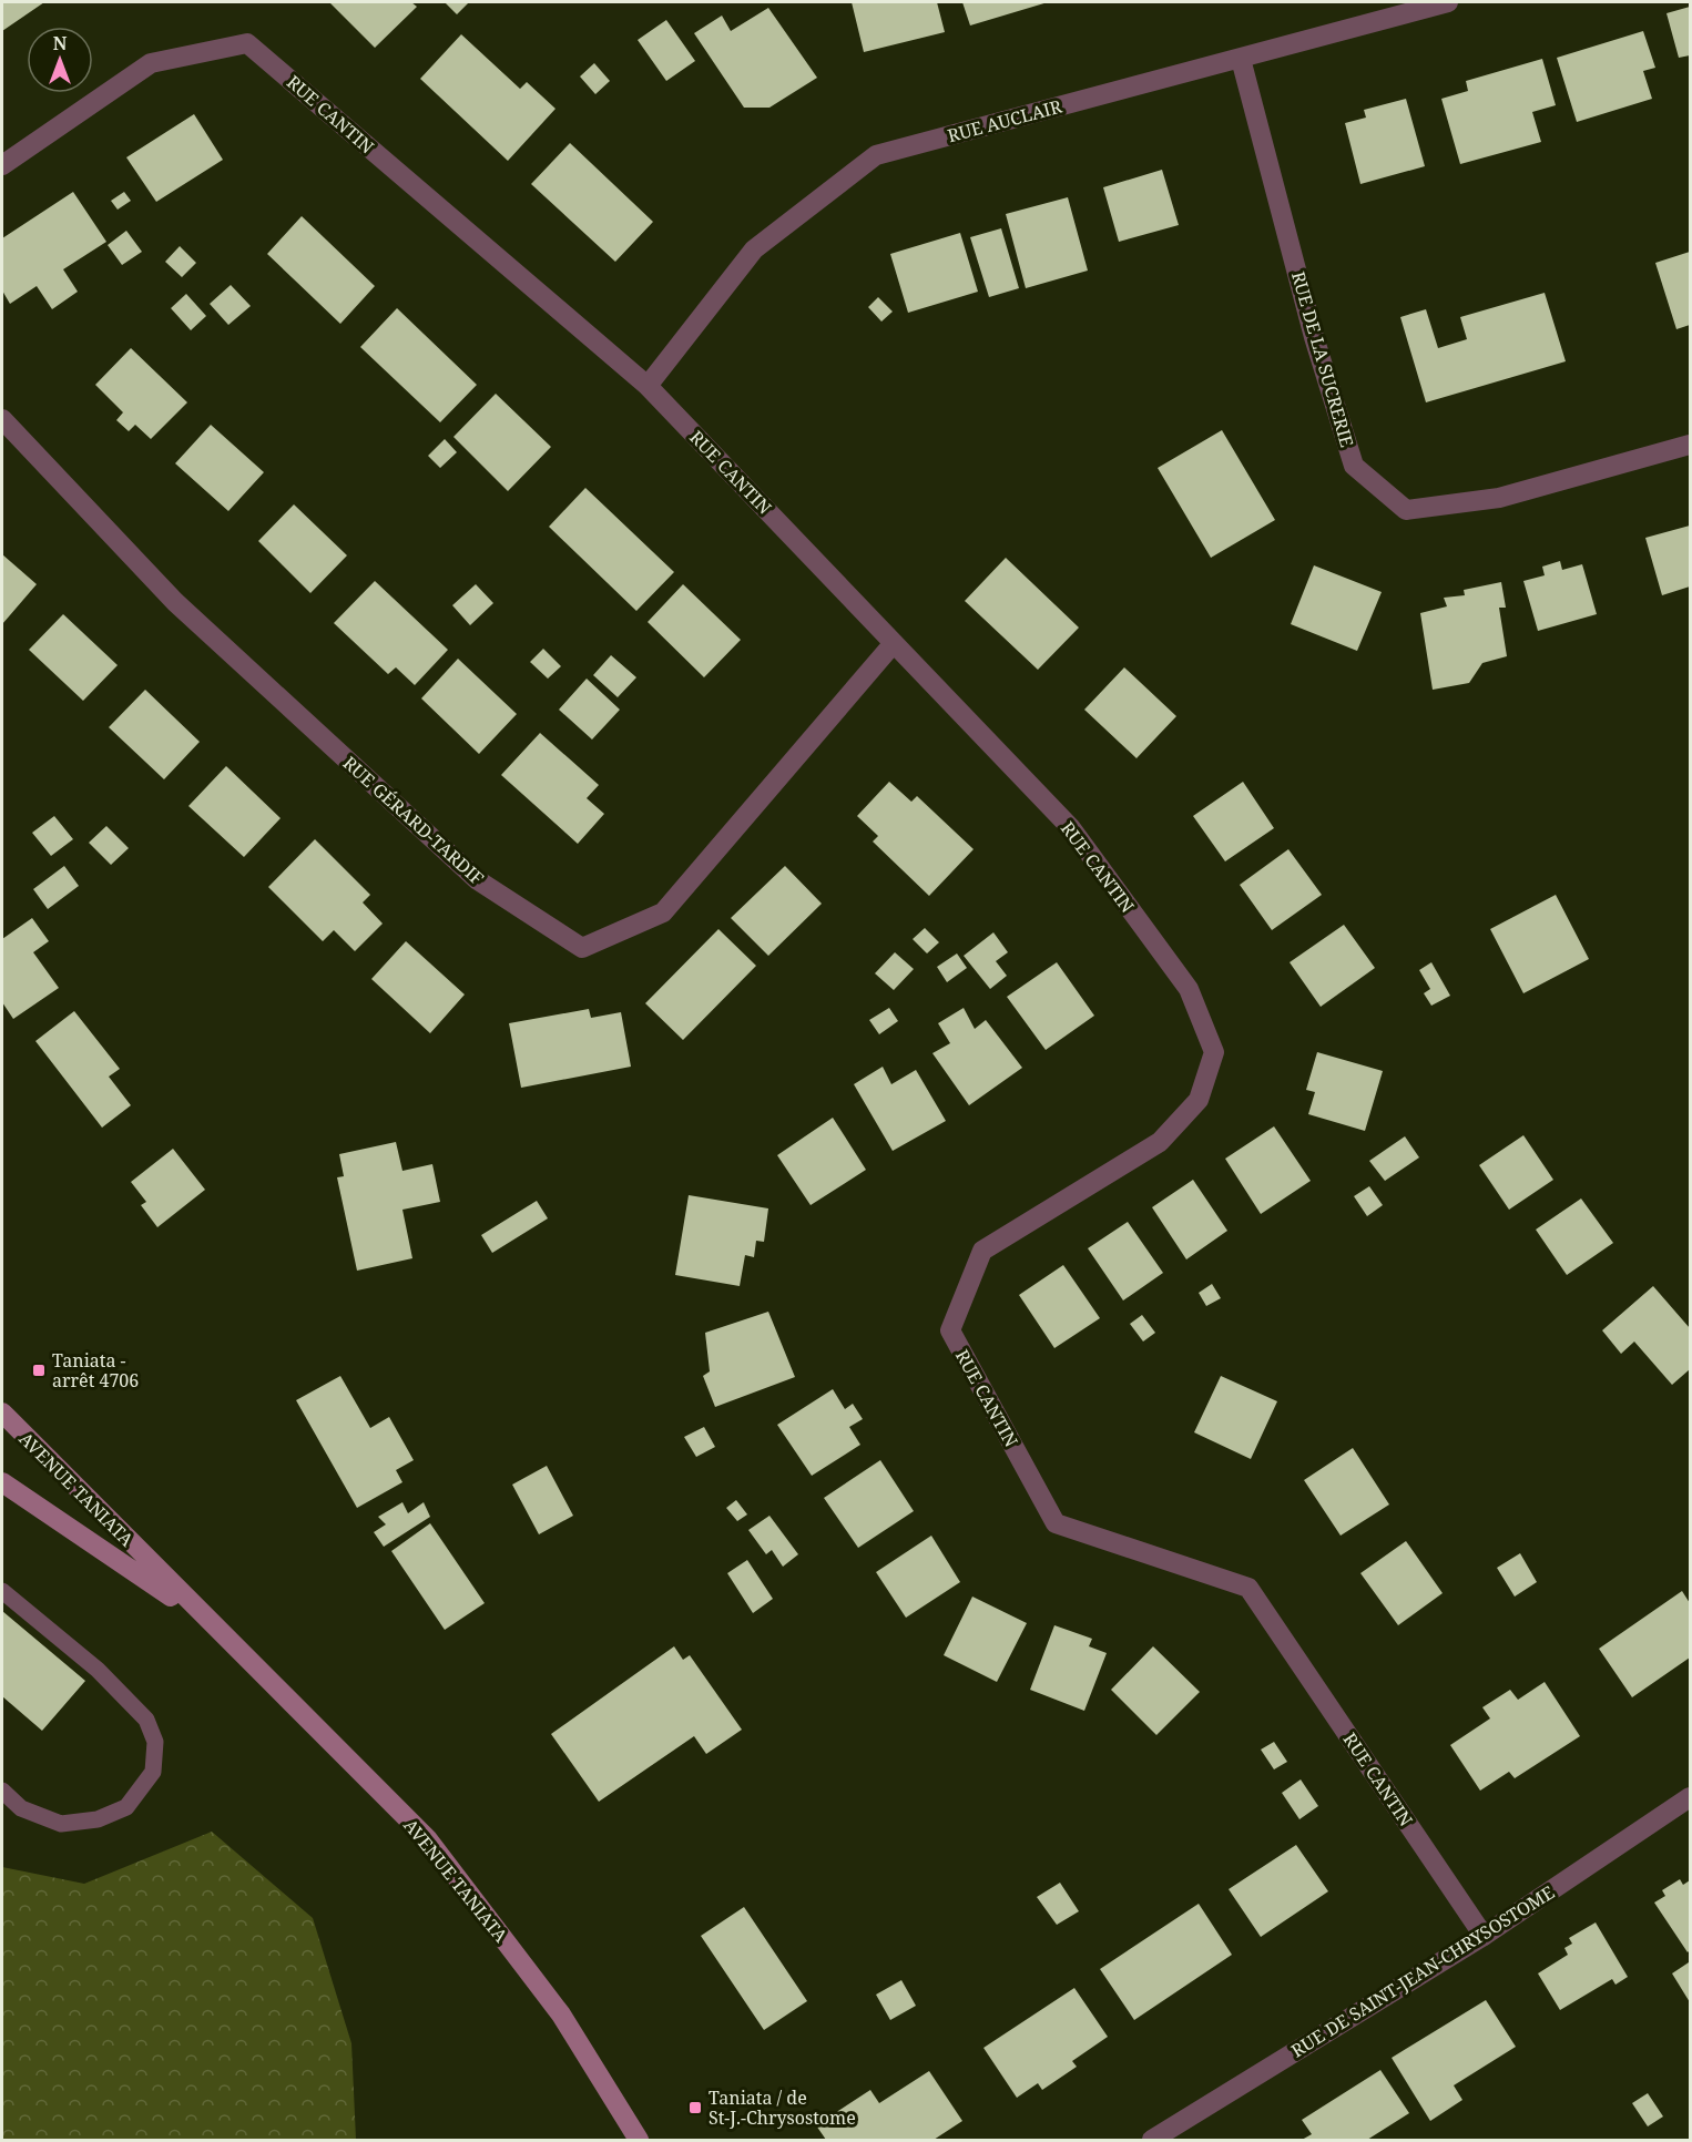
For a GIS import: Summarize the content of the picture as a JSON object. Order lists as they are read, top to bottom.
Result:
{
  "streets": {
    "main road": ["AVENUE TANIATA"],
    "street": [
      "RUE CANTIN",
      "RUE AUCLAIR",
      "RUE DE LA SUCRERIE",
      "RUE GÉRARD-TARDIF",
      "RUE DE SAINT-JEAN-CHRYSOSTOME"
    ]
  },
  "crossings": [
    ["RUE CANTIN", "RUE AUCLAIR"],
    ["RUE CANTIN", "RUE GÉRARD-TARDIF"],
    ["RUE CANTIN", "RUE DE SAINT-JEAN-CHRYSOSTOME"],
    ["RUE AUCLAIR", "RUE DE LA SUCRERIE"]
  ],
  "places": {
    "transit": ["Taniata - arrêt 4706", "Taniata / de St-J.-Chrysostome"]
  },
  "north": "top"
}
